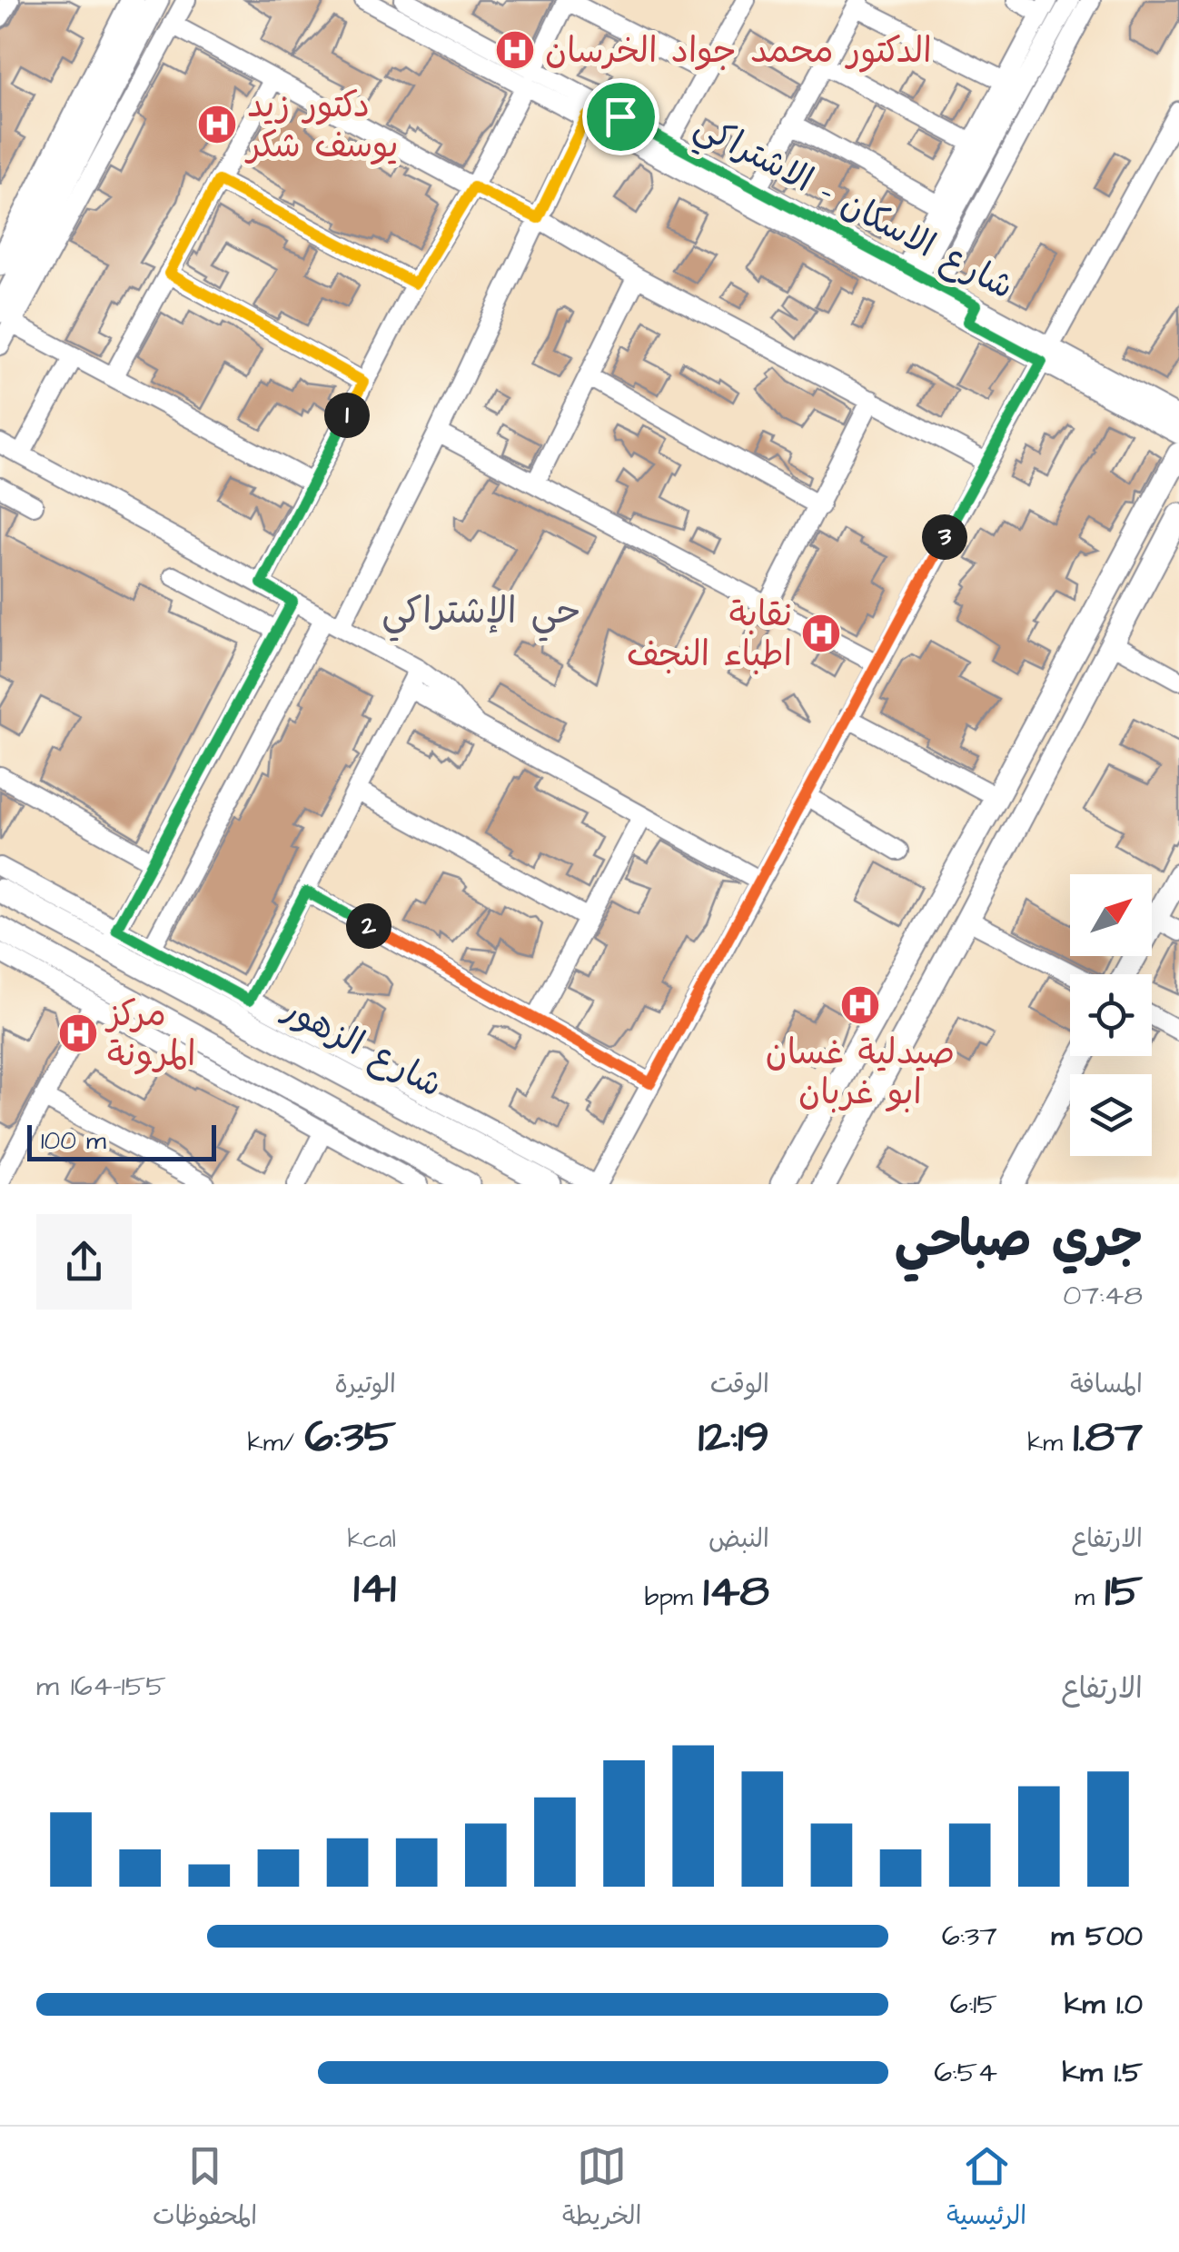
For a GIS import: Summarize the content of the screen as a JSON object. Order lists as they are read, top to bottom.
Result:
{
  "streets": {
    "main road": ["شارع الزهور"],
    "street": ["شارع الاسكان - الاشتراكي"]
  },
  "districts": ["حي الإشتراكي"],
  "places": {
    "hospital": [
      "الدكتور محمد جواد الخرسان",
      "دكتور زيد يوسف شكر",
      "نقابة اطباء النجف",
      "صيدلية غسان ابو غربان",
      "مركز المرونة"
    ]
  },
  "scale_bar": "100 m",
  "north": "top right",
  "page": {
    "pins": ["1", "3", "2"],
    "scale": "100 m",
    "heading": ["جري صباحي", "07:48"],
    "stats": [
      ["المسافة", "1.87 km"],
      ["الوقت", "12:19"],
      ["الوتيرة", "6:35 /km"],
      ["الارتفاع", "15 m"],
      ["النبض", "148 bpm"],
      ["kcal", "141"]
    ],
    "chart": ["الارتفاع", "155–164 m"],
    "list": [
      {
        "name": "500 m",
        "note": "6:37"
      },
      {
        "name": "1.0 km",
        "note": "6:15"
      },
      {
        "name": "1.5 km",
        "note": "6:54"
      }
    ],
    "tabs": ["الرئيسية", "الخريطة", "المحفوظات"]
  }
}
